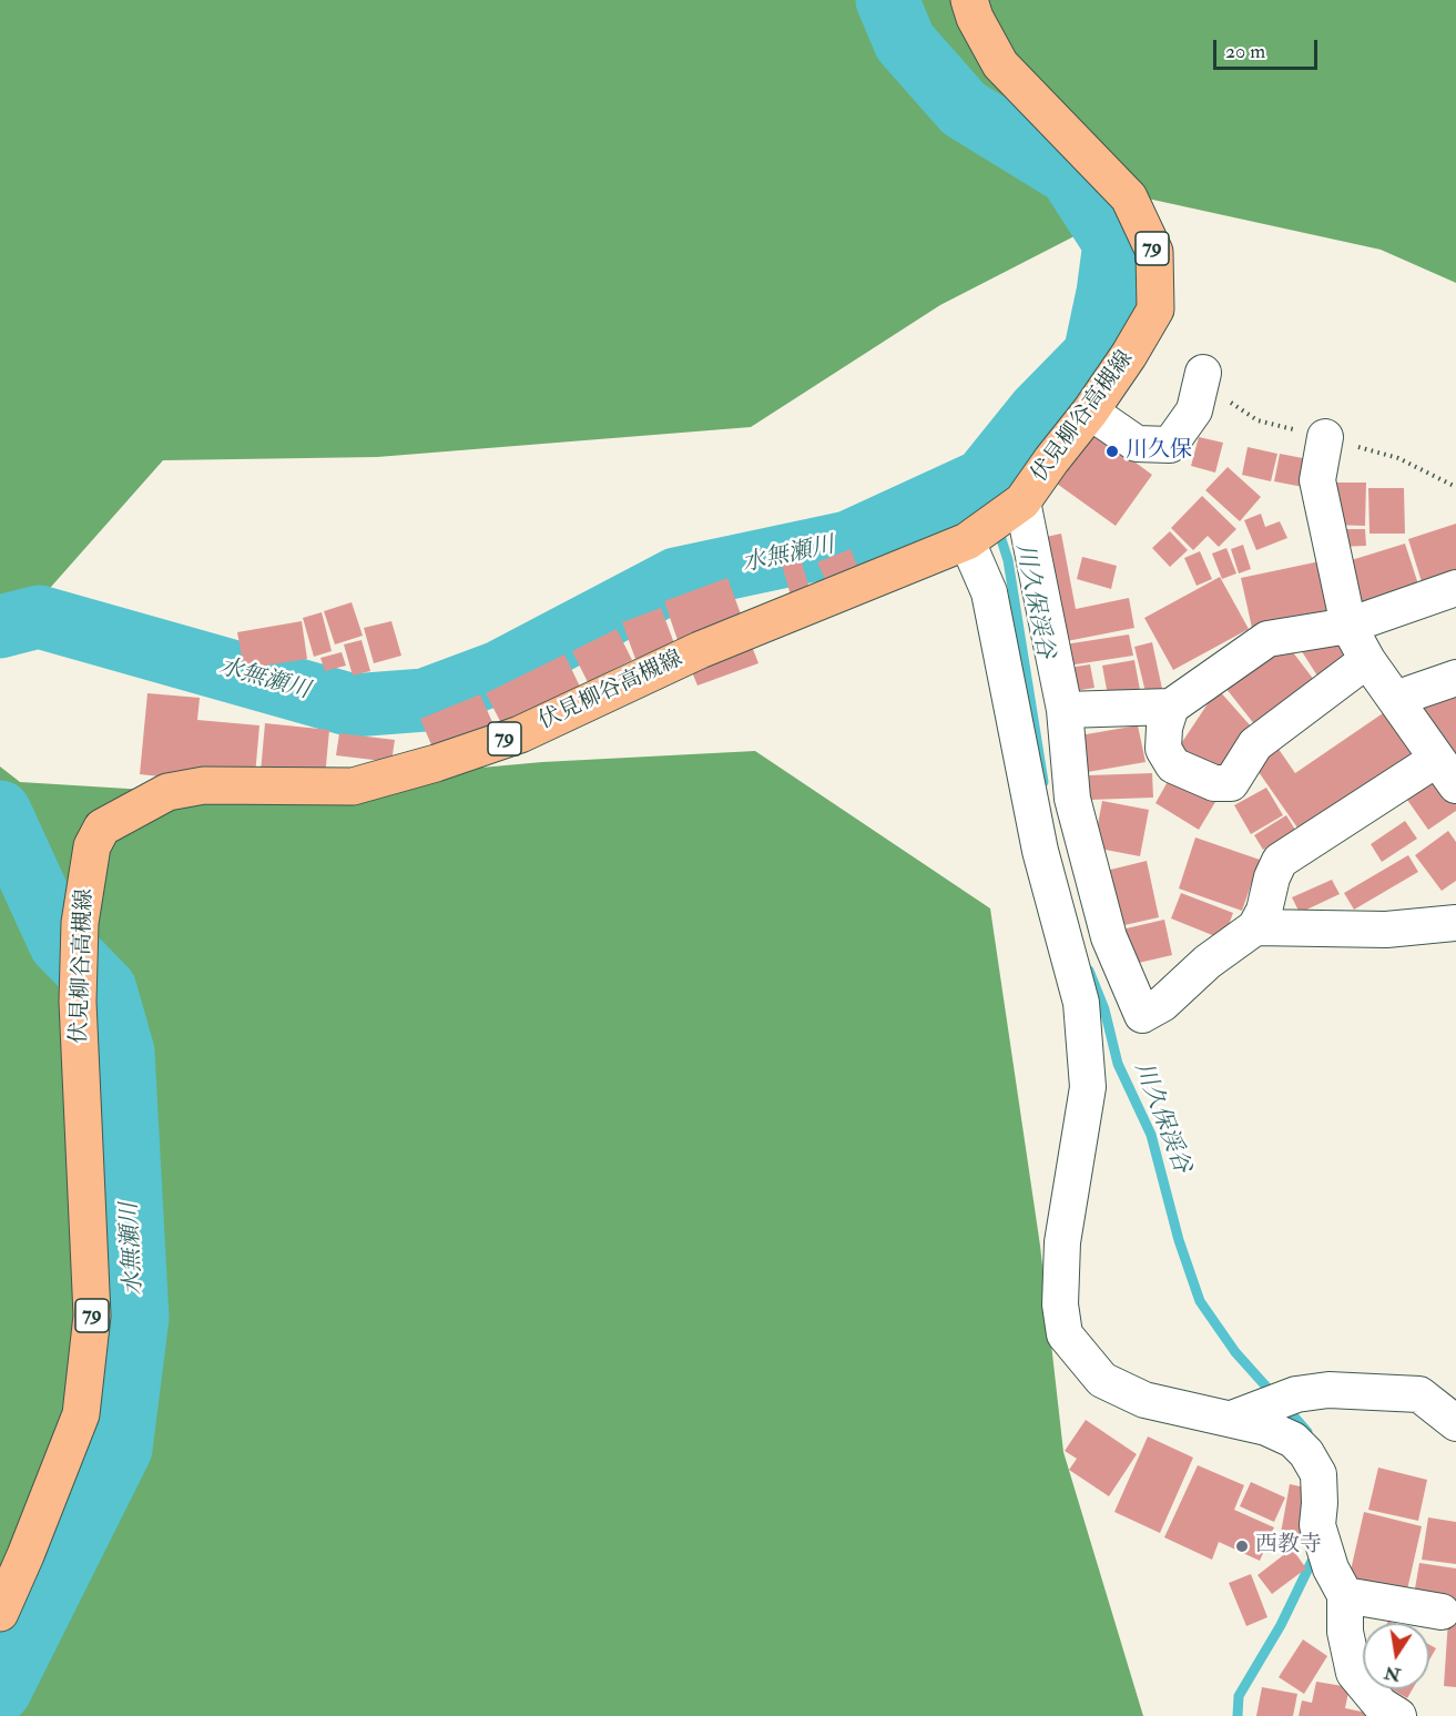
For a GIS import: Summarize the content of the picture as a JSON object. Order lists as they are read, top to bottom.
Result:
{
  "streets": {
    "main road": ["79", "伏見柳谷高槻線"]
  },
  "water": ["水無瀬川", "川久保渓谷"],
  "places": ["川久保", "西教寺"],
  "scale_bar": "20 m",
  "north": "bottom"
}
